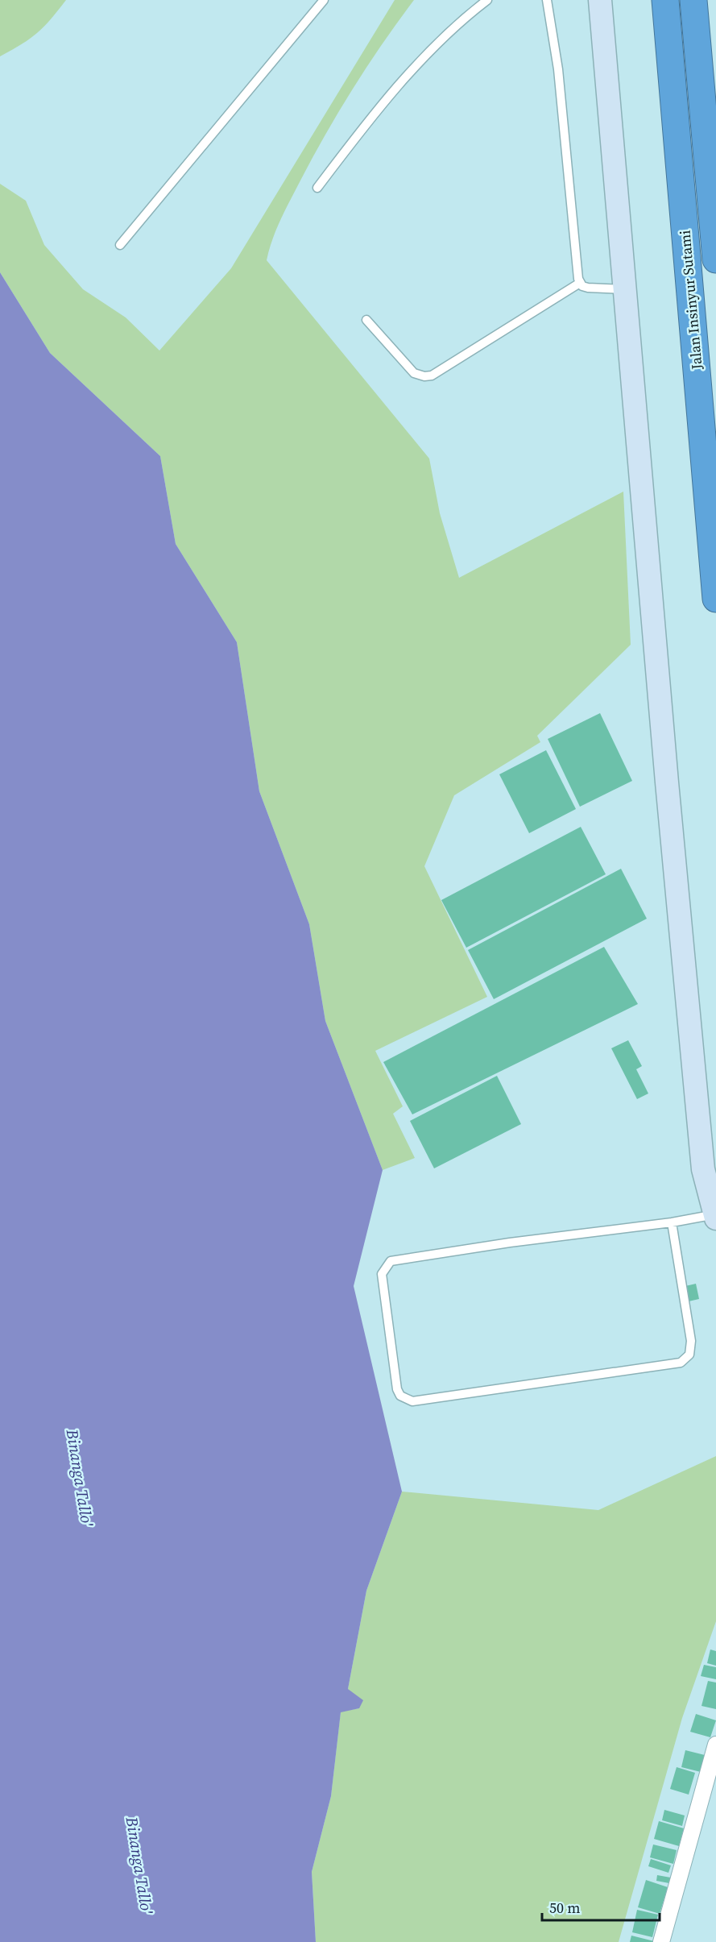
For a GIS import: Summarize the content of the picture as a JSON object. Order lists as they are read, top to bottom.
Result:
{
  "streets": {
    "highway": ["Jalan Insinyur Sutami"]
  },
  "water": ["Binanga Tallo'"],
  "scale_bar": "50 m"
}
